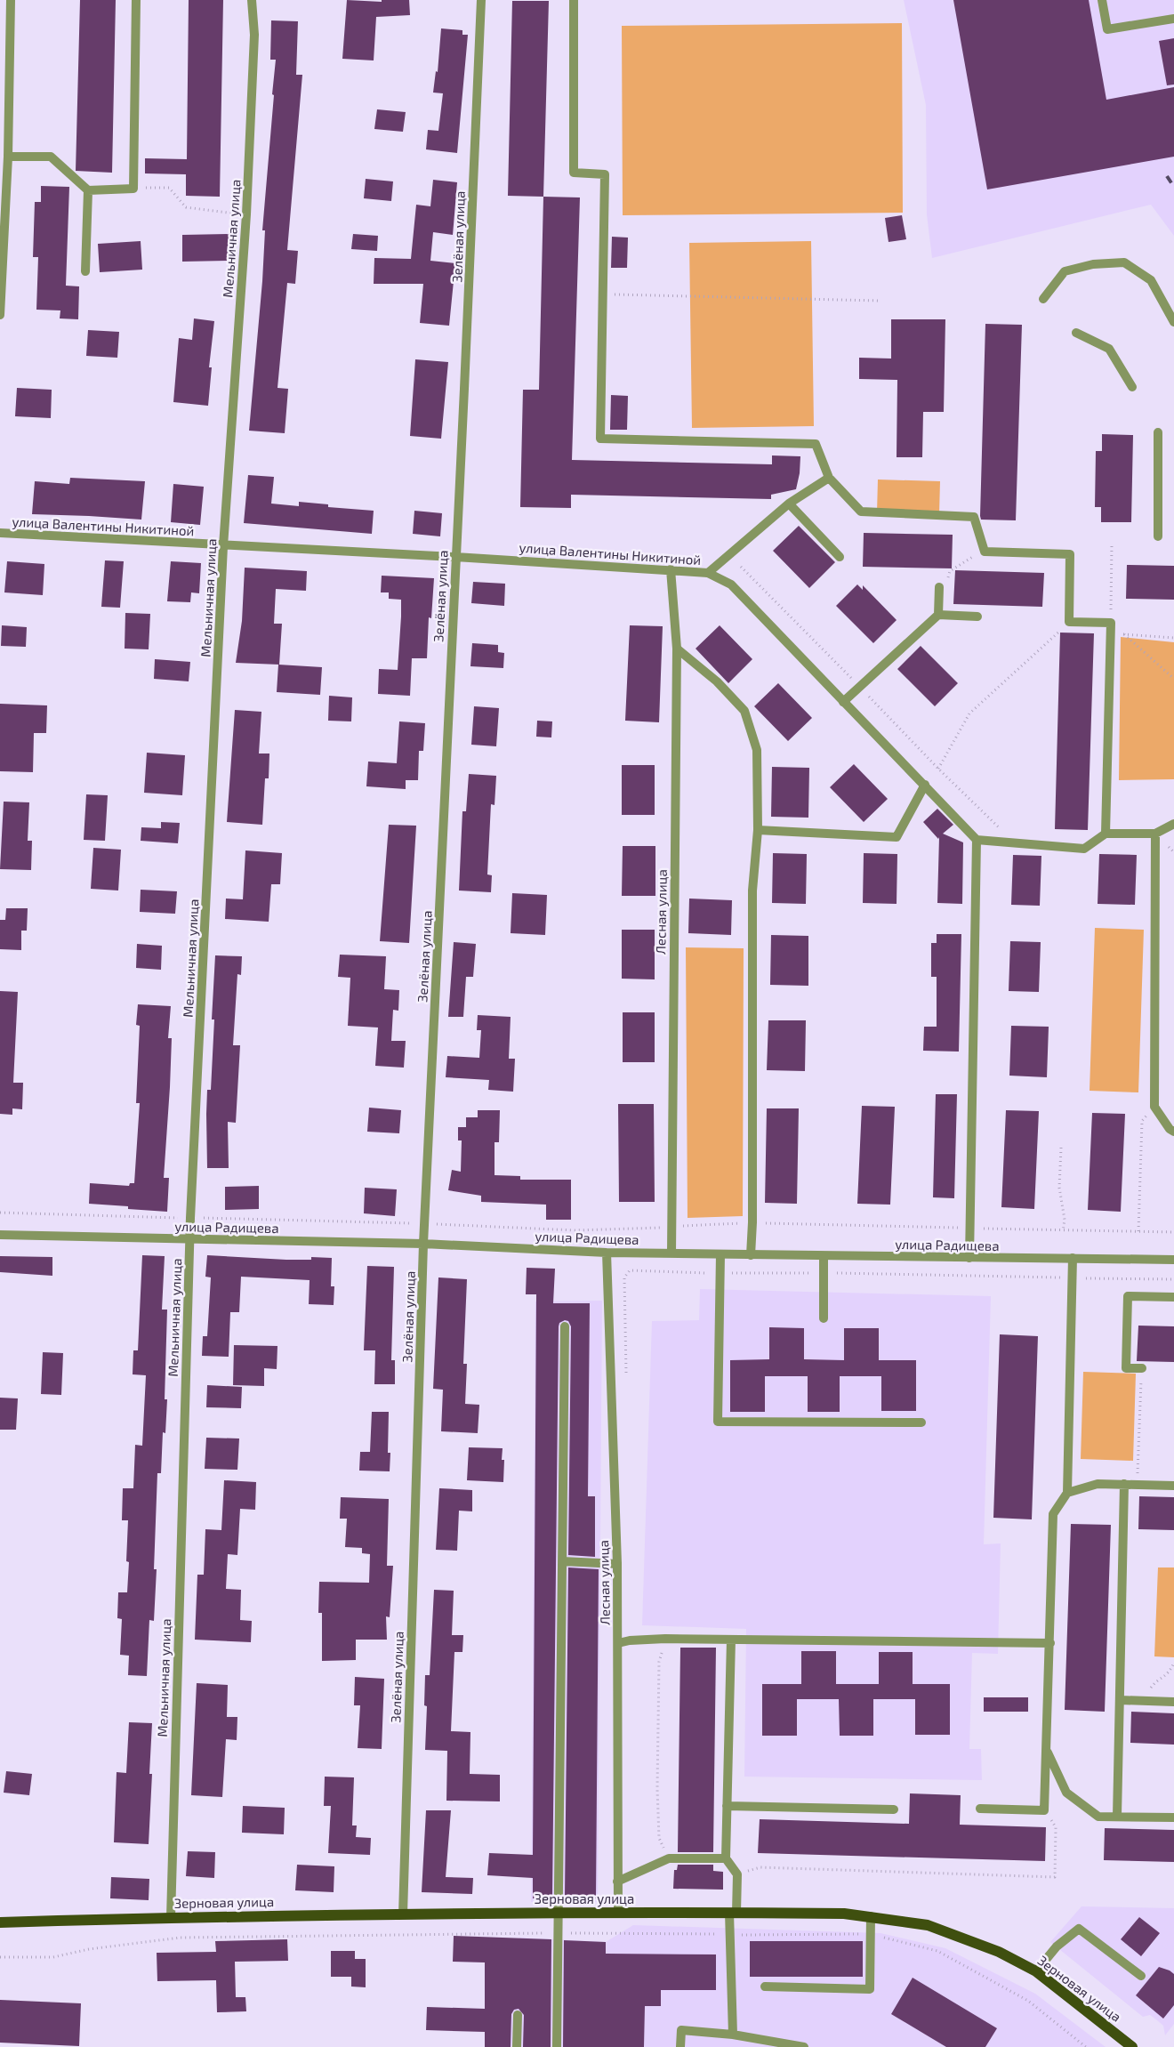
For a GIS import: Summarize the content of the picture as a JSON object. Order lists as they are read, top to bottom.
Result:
{
  "streets": {
    "main road": ["Зерновая улица"],
    "street": [
      "Зелёная улица",
      "Мельничная улица",
      "улица Валентины Никитиной",
      "Лесная улица",
      "улица Радищева"
    ]
  },
  "crossings": [
    ["Зелёная улица", "улица Валентины Никитиной"],
    ["Зелёная улица", "улица Радищева"],
    ["Зелёная улица", "Зерновая улица"],
    ["Мельничная улица", "улица Валентины Никитиной"],
    ["Мельничная улица", "улица Радищева"],
    ["Мельничная улица", "Зерновая улица"],
    ["улица Валентины Никитиной", "Лесная улица"],
    ["Лесная улица", "улица Радищева"],
    ["Лесная улица", "Зерновая улица"]
  ]
}
